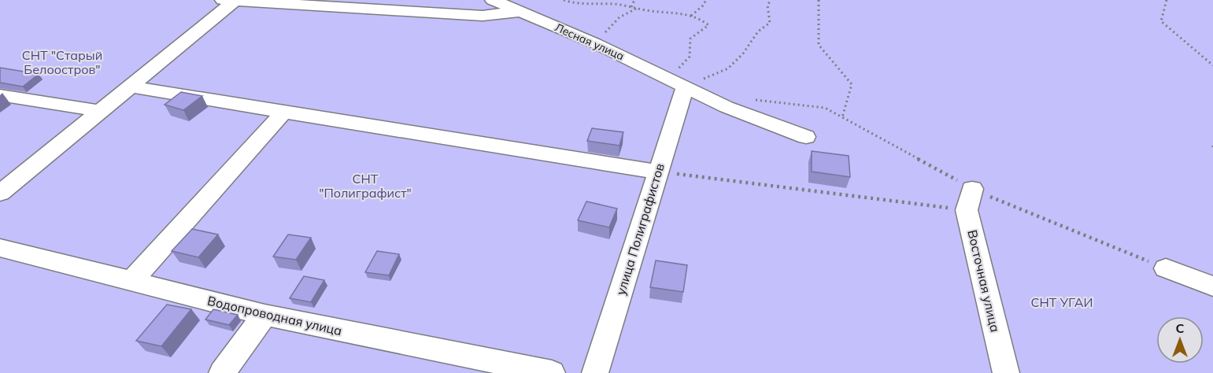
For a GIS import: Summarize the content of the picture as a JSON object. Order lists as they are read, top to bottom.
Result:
{
  "streets": {
    "street": [
      "Лесная улица",
      "улица Полиграфистов",
      "Восточная улица",
      "Водопроводная улица"
    ]
  },
  "crossings": [
    ["Лесная улица", "улица Полиграфистов"]
  ],
  "parks": ["СНТ \"Старый Белоостров\"", "СНТ \"Полиграфист\"", "СНТ УГАИ"],
  "north": "top"
}
